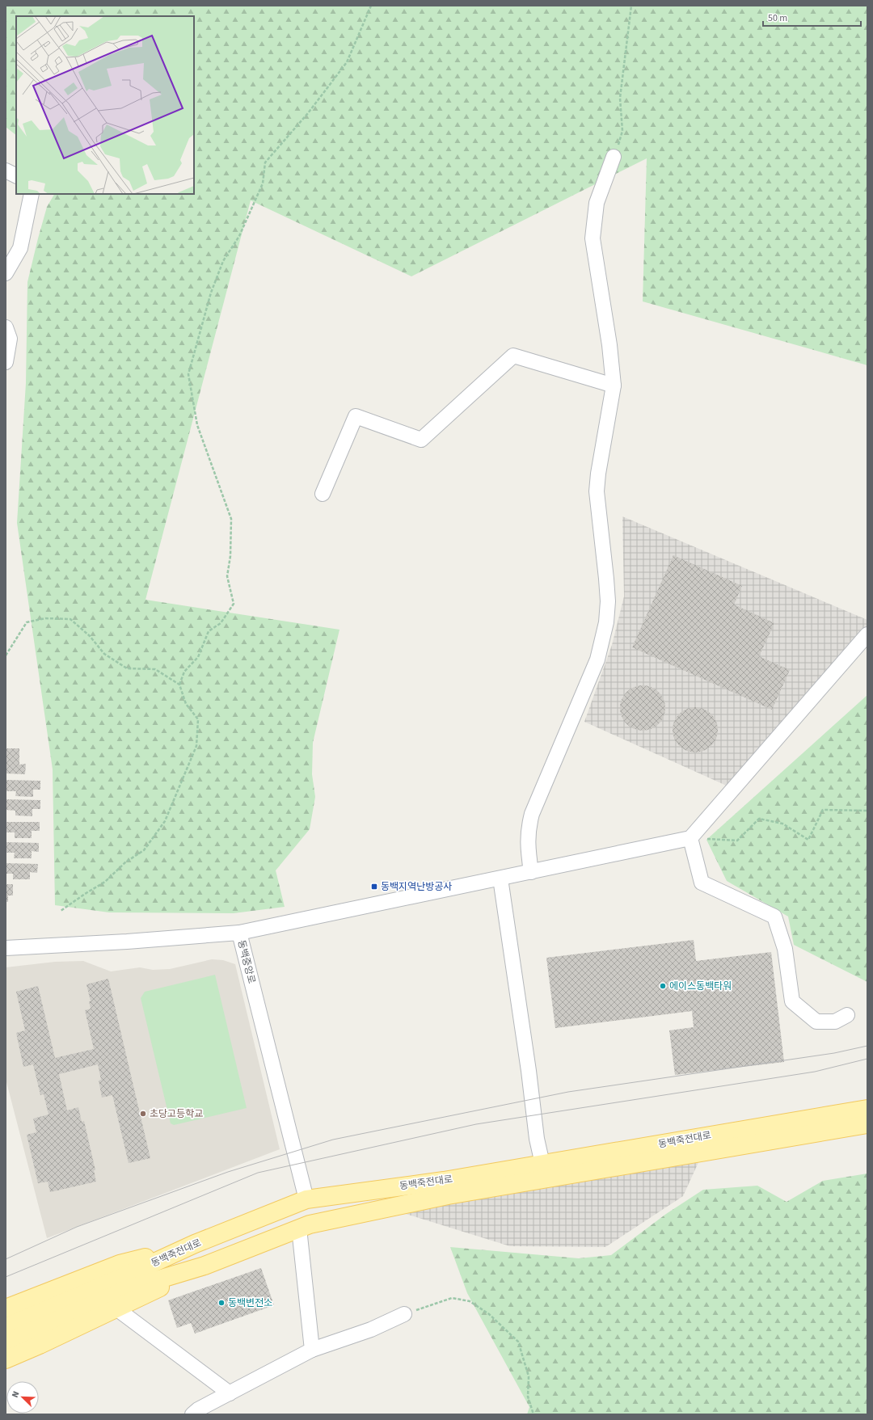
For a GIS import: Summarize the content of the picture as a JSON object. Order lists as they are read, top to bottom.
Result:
{
  "streets": {
    "main road": ["동백죽전대로"],
    "street": ["동백중앙로"]
  },
  "crossings": [
    ["동백중앙로", "동백죽전대로"]
  ],
  "places": {
    "transit": ["동백지역난방공사"],
    "other": ["에이스동백타워", "초당고등학교", "동백변전소"]
  },
  "scale_bar": "50 m",
  "north": "top left"
}
